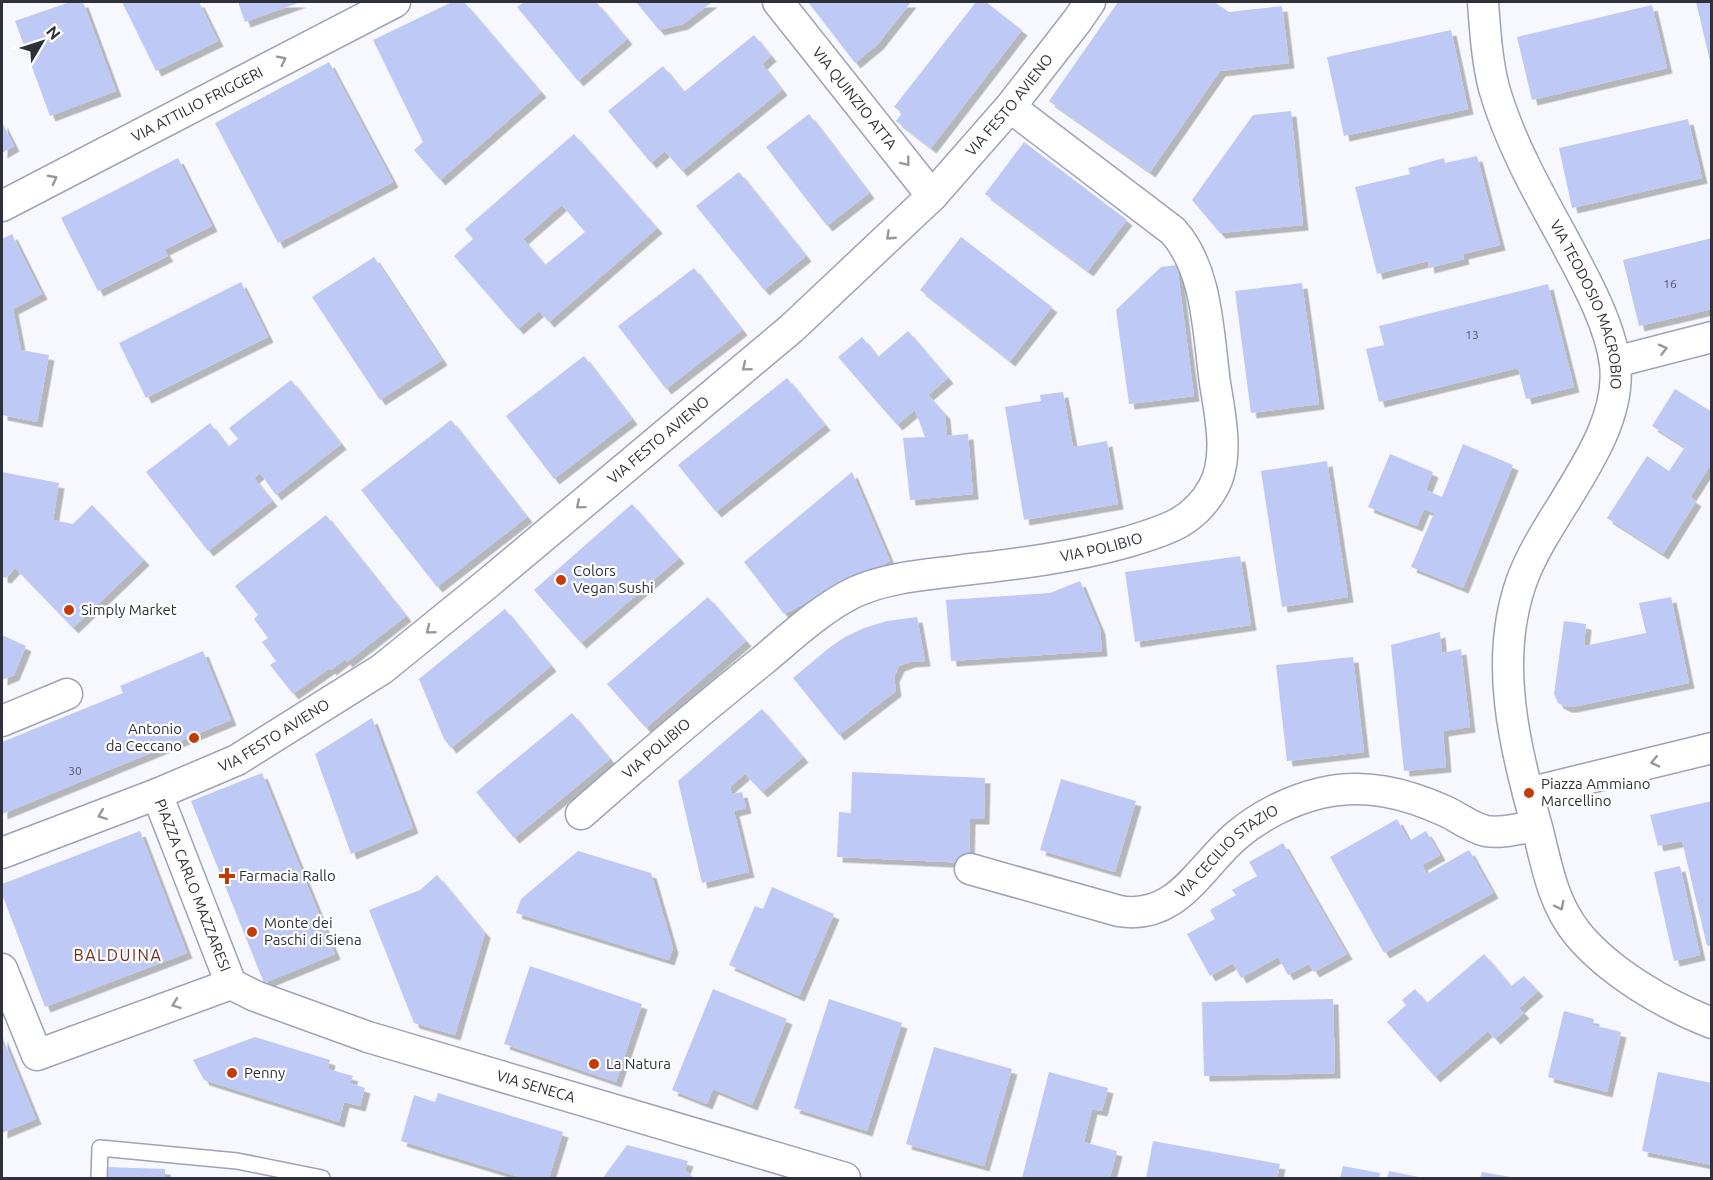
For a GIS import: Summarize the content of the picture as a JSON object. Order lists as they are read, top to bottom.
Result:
{
  "streets": {
    "street": [
      "VIA QUINZIO ATTA",
      "VIA ATTILIO FRIGGERI",
      "VIA FESTO AVIENO",
      "VIA TEODOSIO MACROBIO",
      "VIA POLIBIO",
      "VIA CECILIO STAZIO",
      "PIAZZA CARLO MAZZARESI",
      "VIA SENECA"
    ]
  },
  "crossings": [
    ["VIA QUINZIO ATTA", "VIA FESTO AVIENO"],
    ["VIA FESTO AVIENO", "VIA POLIBIO"],
    ["VIA FESTO AVIENO", "PIAZZA CARLO MAZZARESI"],
    ["PIAZZA CARLO MAZZARESI", "VIA SENECA"]
  ],
  "one_way": [
    "VIA QUINZIO ATTA",
    "VIA ATTILIO FRIGGERI",
    "VIA FESTO AVIENO",
    "PIAZZA CARLO MAZZARESI"
  ],
  "districts": ["BALDUINA"],
  "places": {
    "other": [
      "Colors Vegan Sushi",
      "Simply Market",
      "Antonio da Ceccano",
      "Piazza Ammiano Marcellino",
      "Monte dei Paschi di Siena",
      "La Natura",
      "Penny"
    ],
    "health": ["Farmacia Rallo"]
  },
  "house_numbers": ["16", "13", "30"],
  "north": "top right"
}
